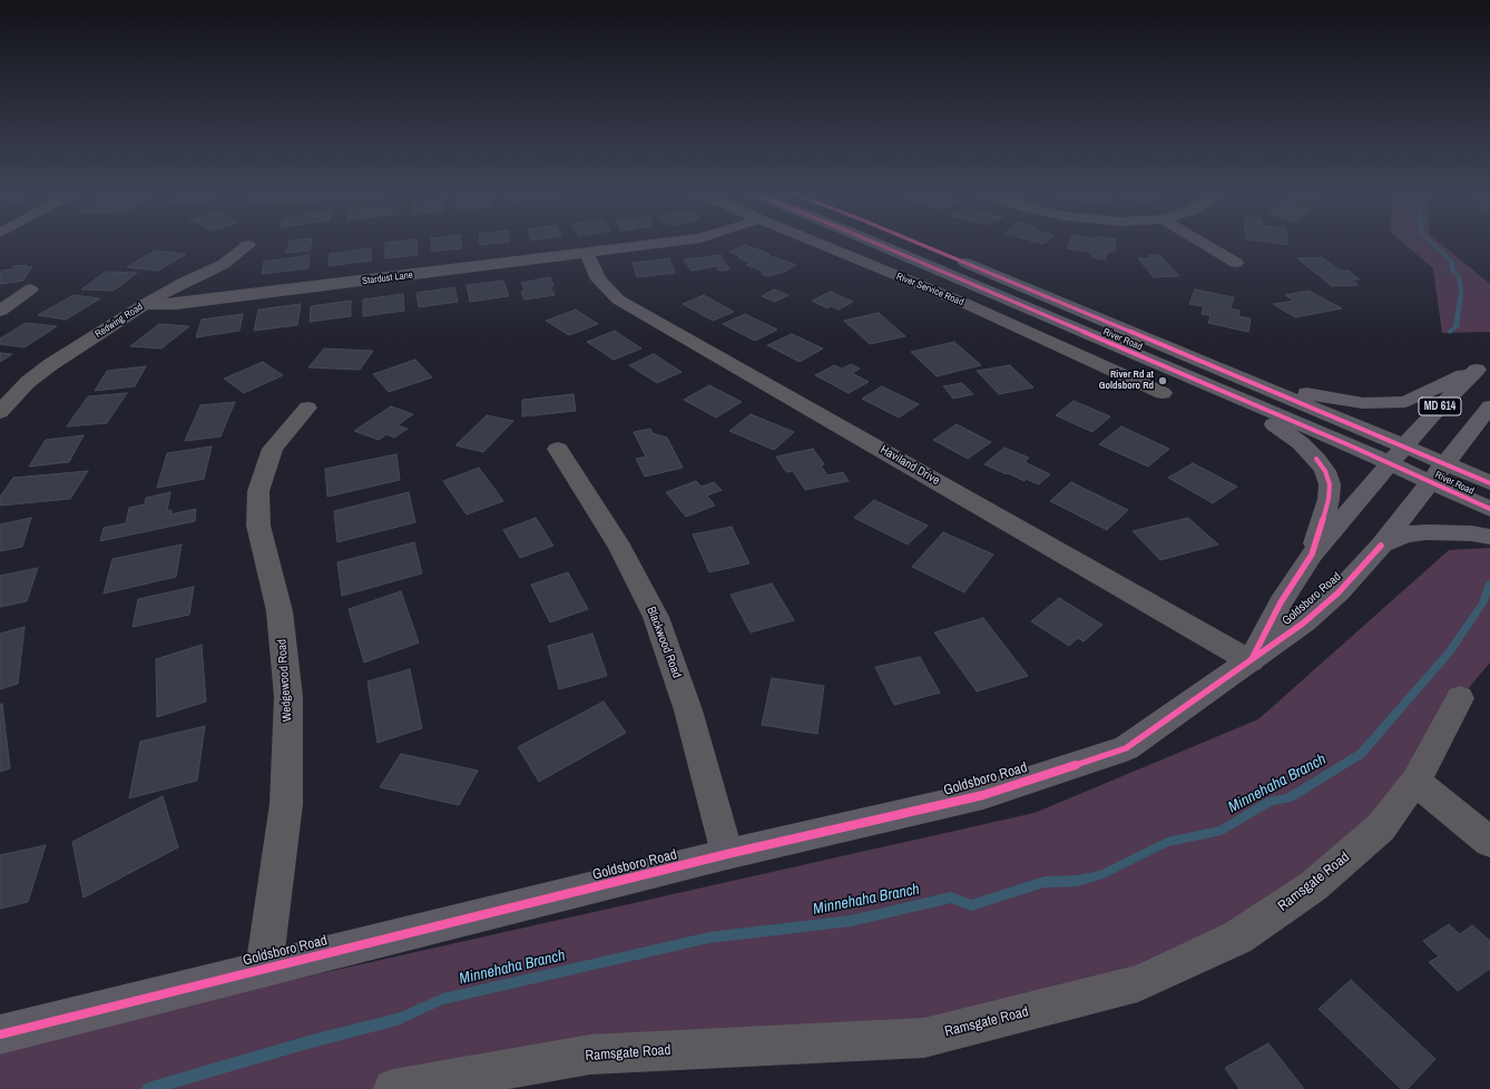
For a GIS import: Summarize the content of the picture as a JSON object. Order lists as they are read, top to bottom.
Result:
{
  "streets": {
    "main road": ["River Road", "MD 614", "Goldsboro Road"],
    "street": [
      "Stardust Lane",
      "River Service Road",
      "Redwing Road",
      "Haviland Drive",
      "Blackwood Road",
      "Wedgewood Road",
      "Ramsgate Road"
    ]
  },
  "crossings": [
    ["Stardust Lane", "Redwing Road"],
    ["Stardust Lane", "Haviland Drive"],
    ["River Road", "Goldsboro Road"],
    ["Haviland Drive", "Goldsboro Road"],
    ["Goldsboro Road", "Blackwood Road"],
    ["Goldsboro Road", "Wedgewood Road"]
  ],
  "water": ["Minnehaha Branch"],
  "places": ["River Rd at Goldsboro Rd"]
}
